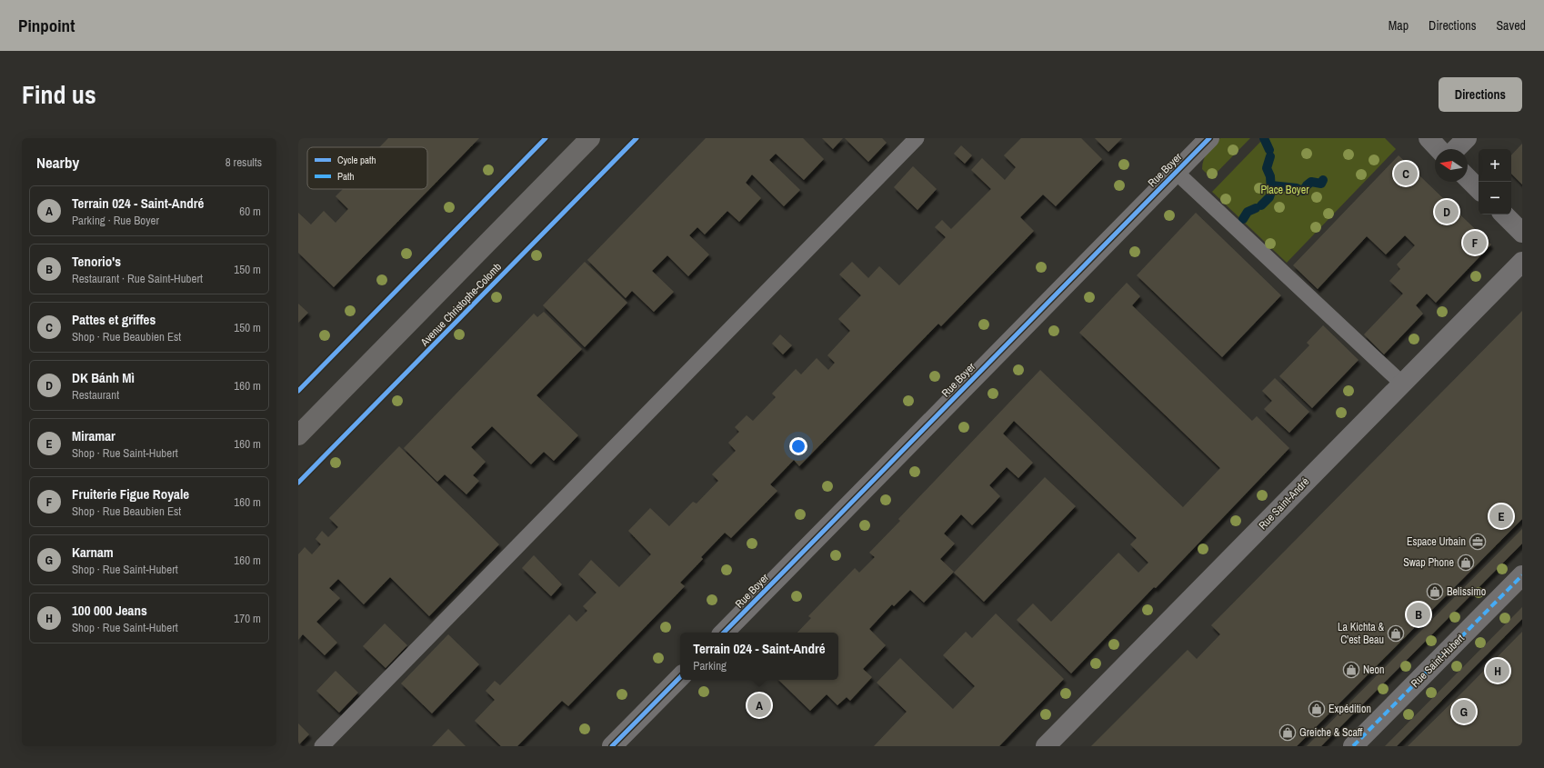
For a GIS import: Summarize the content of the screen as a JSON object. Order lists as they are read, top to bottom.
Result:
{
  "streets": {
    "street": ["Rue Boyer", "Rue Saint-André", "Rue Saint-Hubert"],
    "cycle path": ["Avenue Christophe-Colomb"]
  },
  "parks": ["Place Boyer"],
  "places": {
    "office": ["Espace Urbain"],
    "shop": [
      "Swap Phone",
      "Belissimo",
      "La Kichta & C'est Beau",
      "Neon",
      "Expédition",
      "Greiche & Scaff"
    ]
  },
  "legend": ["Cycle path", "Path"],
  "north": "left",
  "page": {
    "header": "Pinpoint",
    "nav": ["Map", "Directions", "Saved"],
    "title": "Find us",
    "buttons": "Directions",
    "heading": ["Nearby", "8 results"],
    "map_buttons": ["+", "−"],
    "pins": [
      "C",
      "D",
      "F",
      "E",
      "B",
      "H",
      "A",
      "G"
    ],
    "list": [
      {
        "mark": "A",
        "name": "Terrain 024 - Saint-André",
        "note": "Parking · Rue Boyer",
        "value": "60 m"
      },
      {
        "mark": "B",
        "name": "Tenorio's",
        "note": "Restaurant · Rue Saint-Hubert",
        "value": "150 m"
      },
      {
        "mark": "C",
        "name": "Pattes et griffes",
        "note": "Shop · Rue Beaubien Est",
        "value": "150 m"
      },
      {
        "mark": "D",
        "name": "DK Bánh Mì",
        "note": "Restaurant",
        "value": "160 m"
      },
      {
        "mark": "E",
        "name": "Miramar",
        "note": "Shop · Rue Saint-Hubert",
        "value": "160 m"
      },
      {
        "mark": "F",
        "name": "Fruiterie Figue Royale",
        "note": "Shop · Rue Beaubien Est",
        "value": "160 m"
      },
      {
        "mark": "G",
        "name": "Karnam",
        "note": "Shop · Rue Saint-Hubert",
        "value": "160 m"
      },
      {
        "mark": "H",
        "name": "100 000 Jeans",
        "note": "Shop · Rue Saint-Hubert",
        "value": "170 m"
      }
    ],
    "popup": ["Terrain 024 - Saint-André", "Parking"]
  }
}
